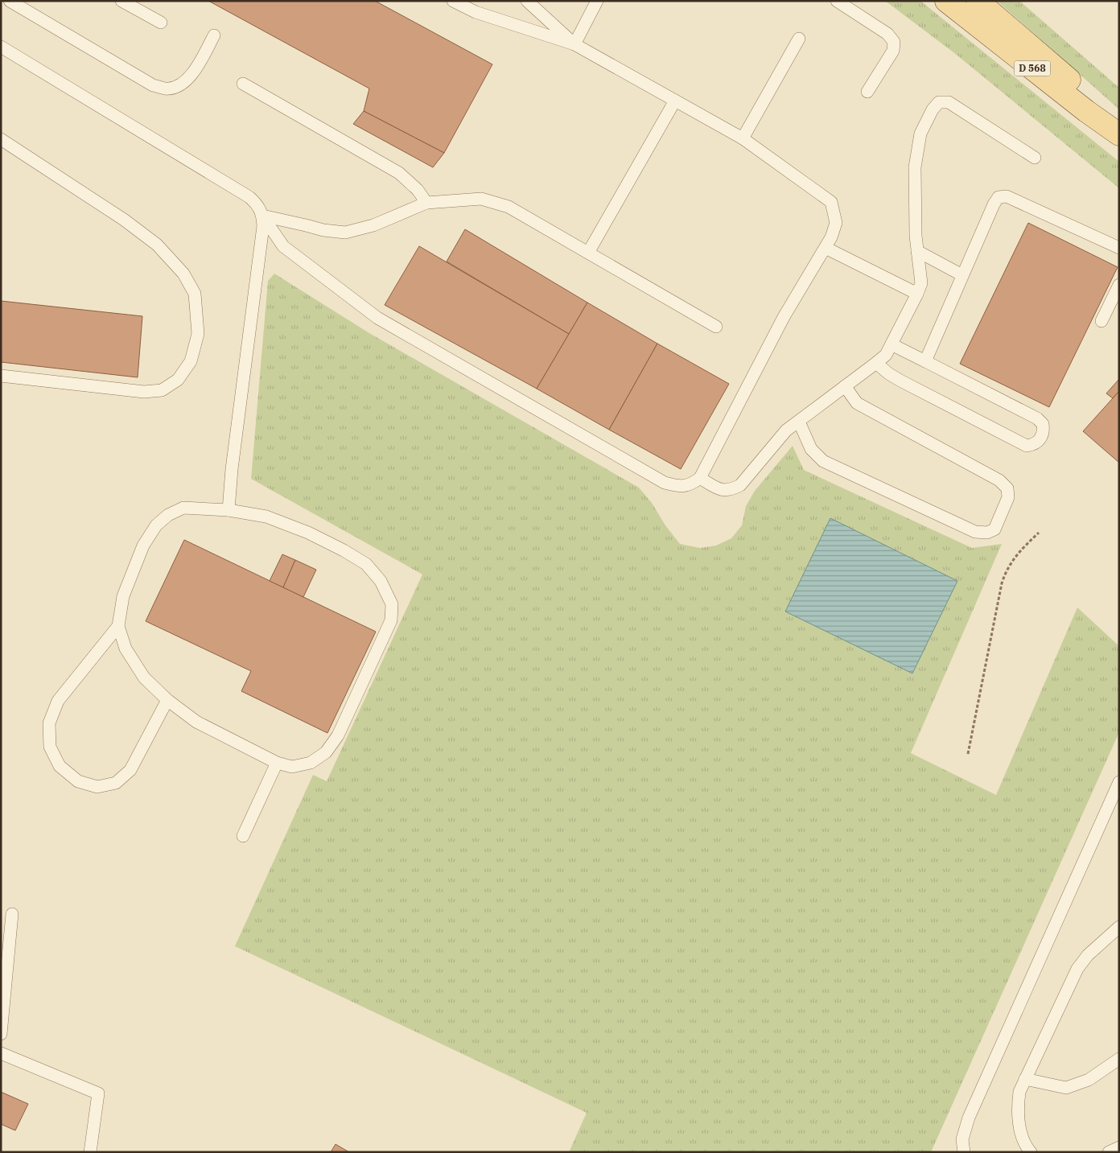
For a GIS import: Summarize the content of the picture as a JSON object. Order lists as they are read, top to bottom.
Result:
{
  "streets": {
    "main road": ["D 568"]
  }
}
